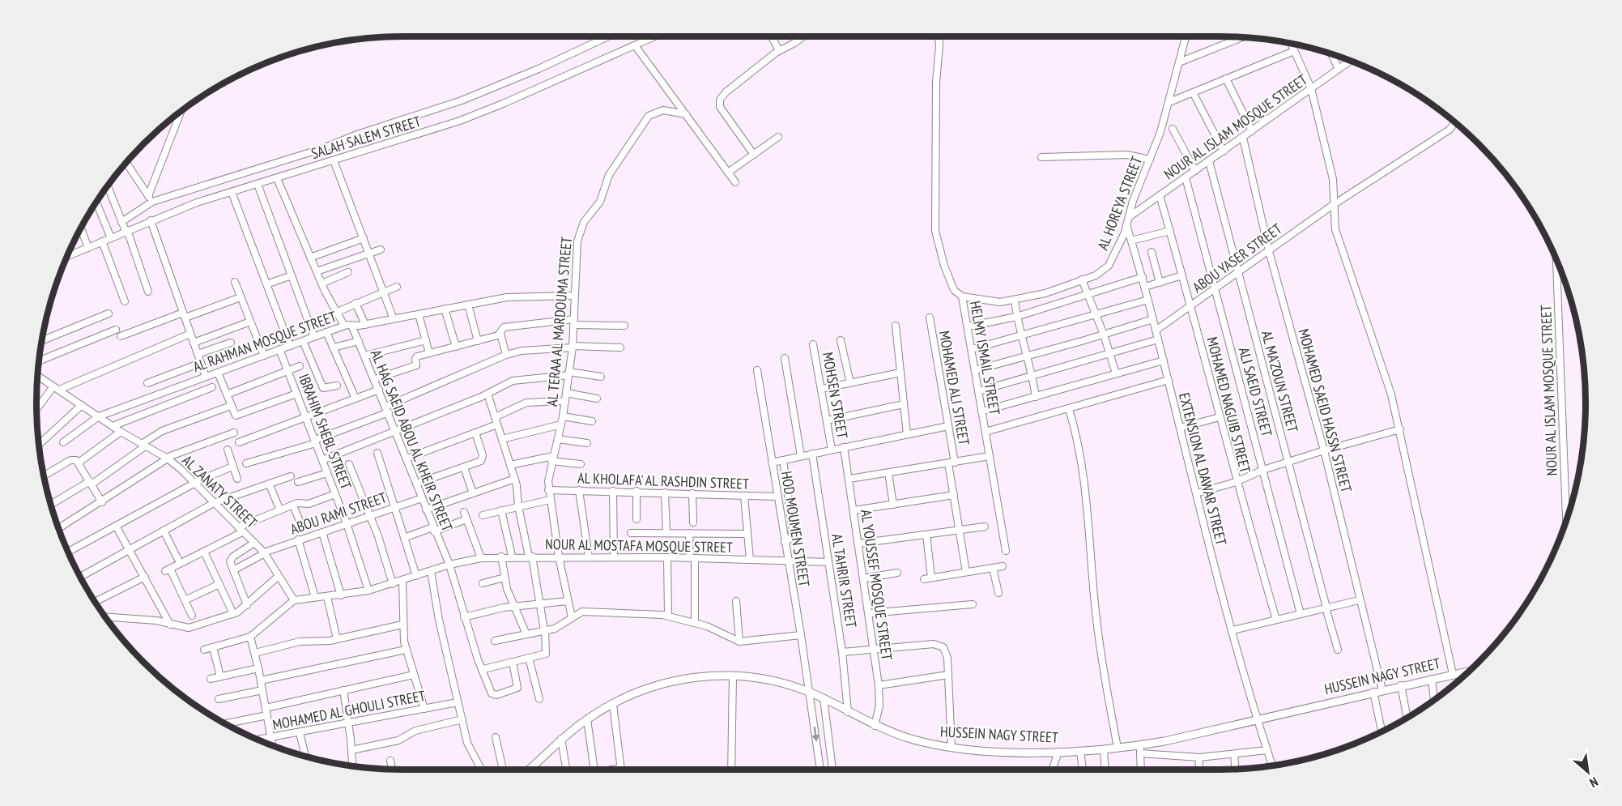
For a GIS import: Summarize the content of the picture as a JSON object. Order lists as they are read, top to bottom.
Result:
{
  "streets": {
    "street": [
      "NOUR AL ISLAM MOSQUE STREET",
      "SALAH SALEM STREET",
      "AL HOREYA STREET",
      "ABOU YASER STREET",
      "AL TERAA AL MARDOUMA STREET",
      "AL RAHMAN MOSQUE STREET",
      "HELMY ISMAIL STREET",
      "AL MA'ZOUN STREET",
      "MOHAMED ALI STREET",
      "ALI SAEID STREET",
      "MOHSEN STREET",
      "MOHAMED NAGUIB STREET",
      "MOHAMED SAEID HASSN STREET",
      "IBRAHIM SHEBL STREET",
      "AL HAG SAEID ABOU AL KHEIR STREET",
      "EXTENSION AL DAWAR STREET",
      "AL KHOLAFA' AL RASHDIN STREET",
      "AL ZANATY STREET",
      "ABOU RAMI STREET",
      "HOD MOUMEN STREET",
      "NOUR AL MOSTAFA MOSQUE STREET",
      "AL TAHRIR STREET",
      "AL YOUSSEF MOSQUE STREET",
      "HUSSEIN NAGY STREET",
      "MOHAMED AL GHOULI STREET"
    ]
  },
  "crossings": [
    ["NOUR AL ISLAM MOSQUE STREET", "AL HOREYA STREET"],
    ["NOUR AL ISLAM MOSQUE STREET", "AL MA'ZOUN STREET"],
    ["NOUR AL ISLAM MOSQUE STREET", "ALI SAEID STREET"],
    ["NOUR AL ISLAM MOSQUE STREET", "MOHAMED NAGUIB STREET"],
    ["NOUR AL ISLAM MOSQUE STREET", "MOHAMED SAEID HASSN STREET"],
    ["AL HOREYA STREET", "HELMY ISMAIL STREET"],
    ["AL HOREYA STREET", "EXTENSION AL DAWAR STREET"],
    ["ABOU YASER STREET", "AL MA'ZOUN STREET"],
    ["ABOU YASER STREET", "ALI SAEID STREET"],
    ["ABOU YASER STREET", "MOHAMED NAGUIB STREET"],
    ["ABOU YASER STREET", "MOHAMED SAEID HASSN STREET"],
    ["ABOU YASER STREET", "EXTENSION AL DAWAR STREET"],
    ["AL TERAA AL MARDOUMA STREET", "AL RAHMAN MOSQUE STREET"],
    ["AL TERAA AL MARDOUMA STREET", "AL KHOLAFA' AL RASHDIN STREET"],
    ["AL TERAA AL MARDOUMA STREET", "NOUR AL MOSTAFA MOSQUE STREET"],
    ["AL RAHMAN MOSQUE STREET", "IBRAHIM SHEBL STREET"],
    ["AL RAHMAN MOSQUE STREET", "AL HAG SAEID ABOU AL KHEIR STREET"],
    ["AL RAHMAN MOSQUE STREET", "AL ZANATY STREET"],
    ["MOHAMED SAEID HASSN STREET", "HUSSEIN NAGY STREET"],
    ["IBRAHIM SHEBL STREET", "ABOU RAMI STREET"],
    ["IBRAHIM SHEBL STREET", "NOUR AL MOSTAFA MOSQUE STREET"],
    ["AL HAG SAEID ABOU AL KHEIR STREET", "ABOU RAMI STREET"],
    ["AL HAG SAEID ABOU AL KHEIR STREET", "NOUR AL MOSTAFA MOSQUE STREET"],
    ["EXTENSION AL DAWAR STREET", "HUSSEIN NAGY STREET"],
    ["AL KHOLAFA' AL RASHDIN STREET", "HOD MOUMEN STREET"],
    ["AL ZANATY STREET", "ABOU RAMI STREET"],
    ["AL ZANATY STREET", "NOUR AL MOSTAFA MOSQUE STREET"],
    ["HOD MOUMEN STREET", "NOUR AL MOSTAFA MOSQUE STREET"],
    ["HOD MOUMEN STREET", "HUSSEIN NAGY STREET"],
    ["NOUR AL MOSTAFA MOSQUE STREET", "AL TAHRIR STREET"],
    ["AL TAHRIR STREET", "HUSSEIN NAGY STREET"],
    ["AL YOUSSEF MOSQUE STREET", "HUSSEIN NAGY STREET"]
  ],
  "north": "bottom right"
}
